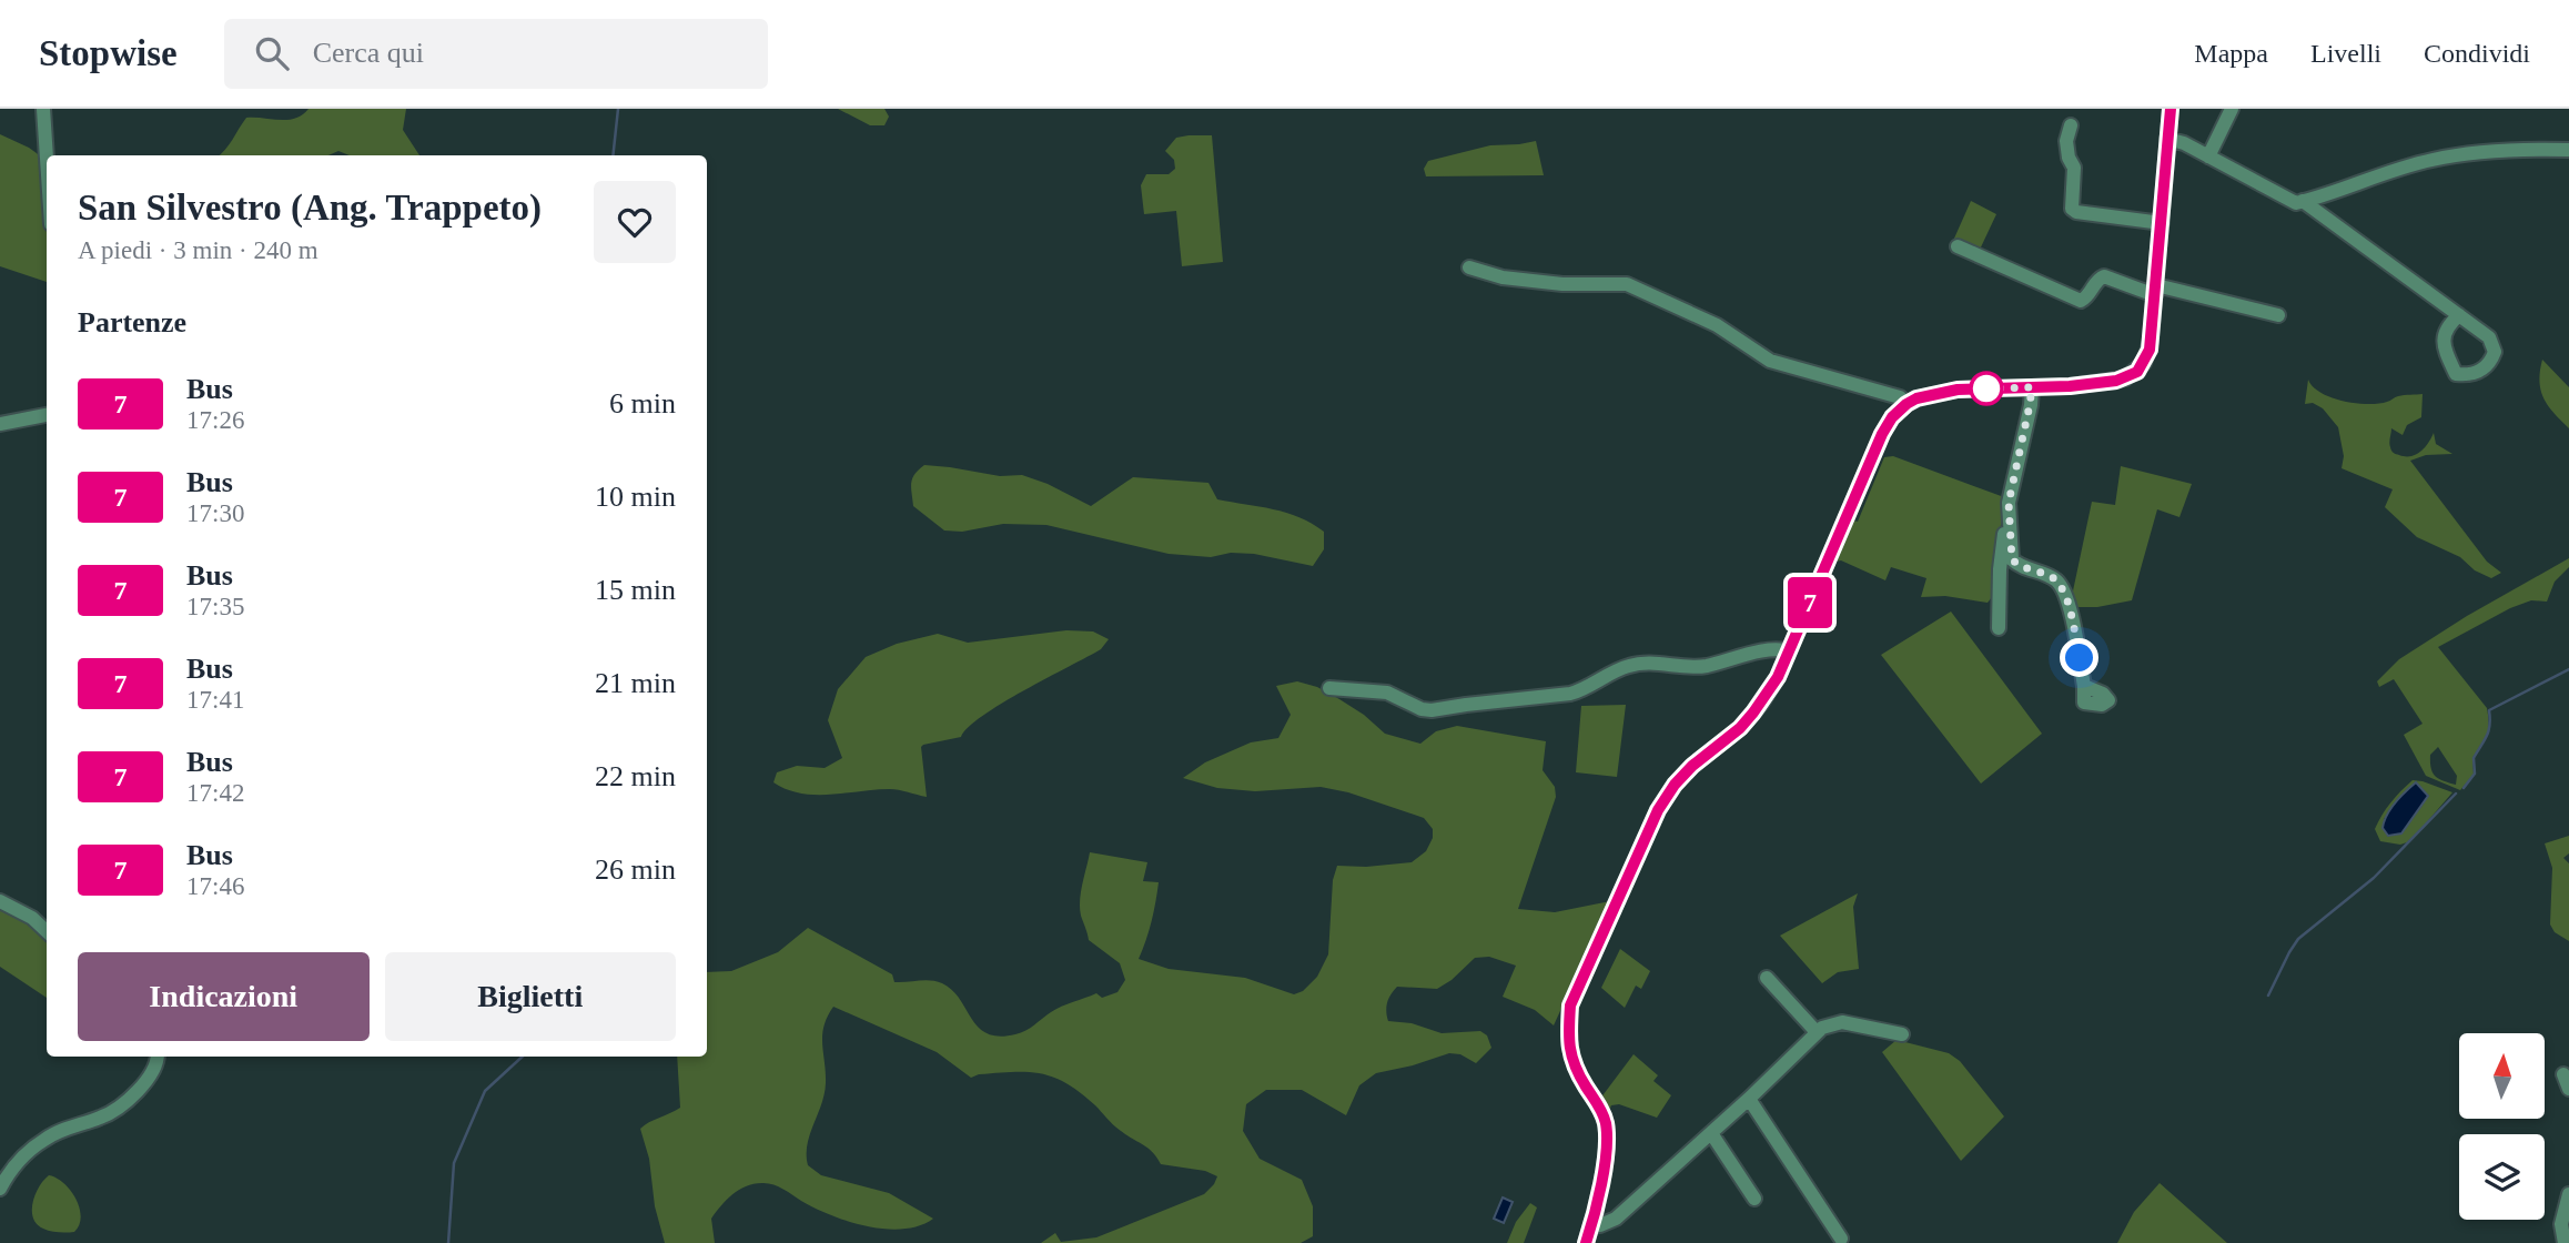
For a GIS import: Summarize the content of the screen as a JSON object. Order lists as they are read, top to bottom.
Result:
{
  "lines": ["bus line 7"],
  "north": "top",
  "page": {
    "header": "Stopwise",
    "search": "Cerca qui",
    "nav": ["Mappa", "Livelli", "Condividi"],
    "on_map": "7",
    "heading": [
      ["San Silvestro (Ang. Trappeto)", "A piedi · 3 min · 240 m"],
      "Partenze"
    ],
    "list": [
      {
        "mark": "7",
        "name": "Bus",
        "note": "17:26",
        "value": "6 min"
      },
      {
        "mark": "7",
        "name": "Bus",
        "note": "17:30",
        "value": "10 min"
      },
      {
        "mark": "7",
        "name": "Bus",
        "note": "17:35",
        "value": "15 min"
      },
      {
        "mark": "7",
        "name": "Bus",
        "note": "17:41",
        "value": "21 min"
      },
      {
        "mark": "7",
        "name": "Bus",
        "note": "17:42",
        "value": "22 min"
      },
      {
        "mark": "7",
        "name": "Bus",
        "note": "17:46",
        "value": "26 min"
      }
    ],
    "buttons": ["Indicazioni", "Biglietti"]
  }
}
